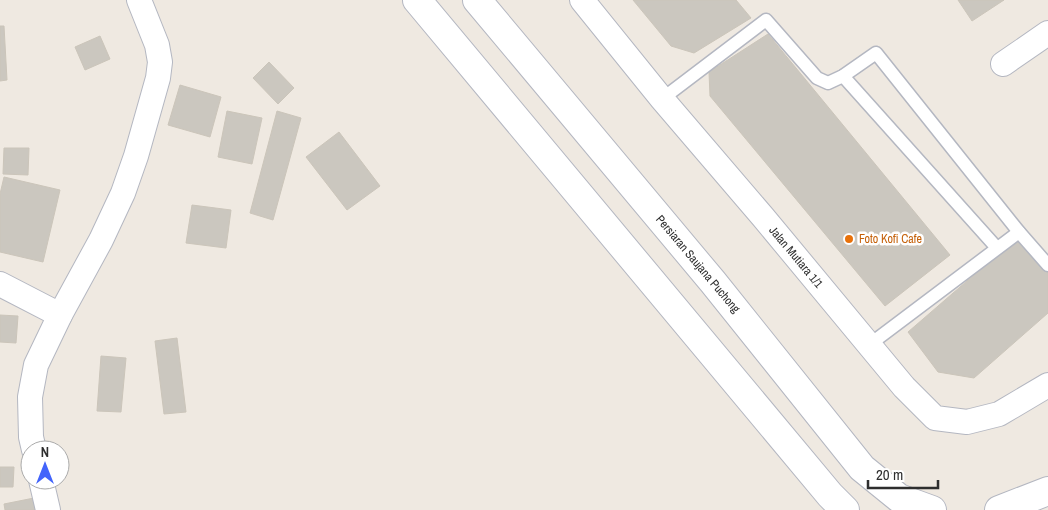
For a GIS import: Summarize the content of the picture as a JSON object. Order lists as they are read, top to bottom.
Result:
{
  "streets": {
    "street": ["Jalan Mutiara 1/1", "Persiaran Saujana Puchong"]
  },
  "places": ["Foto Kofi Cafe"],
  "scale_bar": "20 m",
  "north": "top"
}
